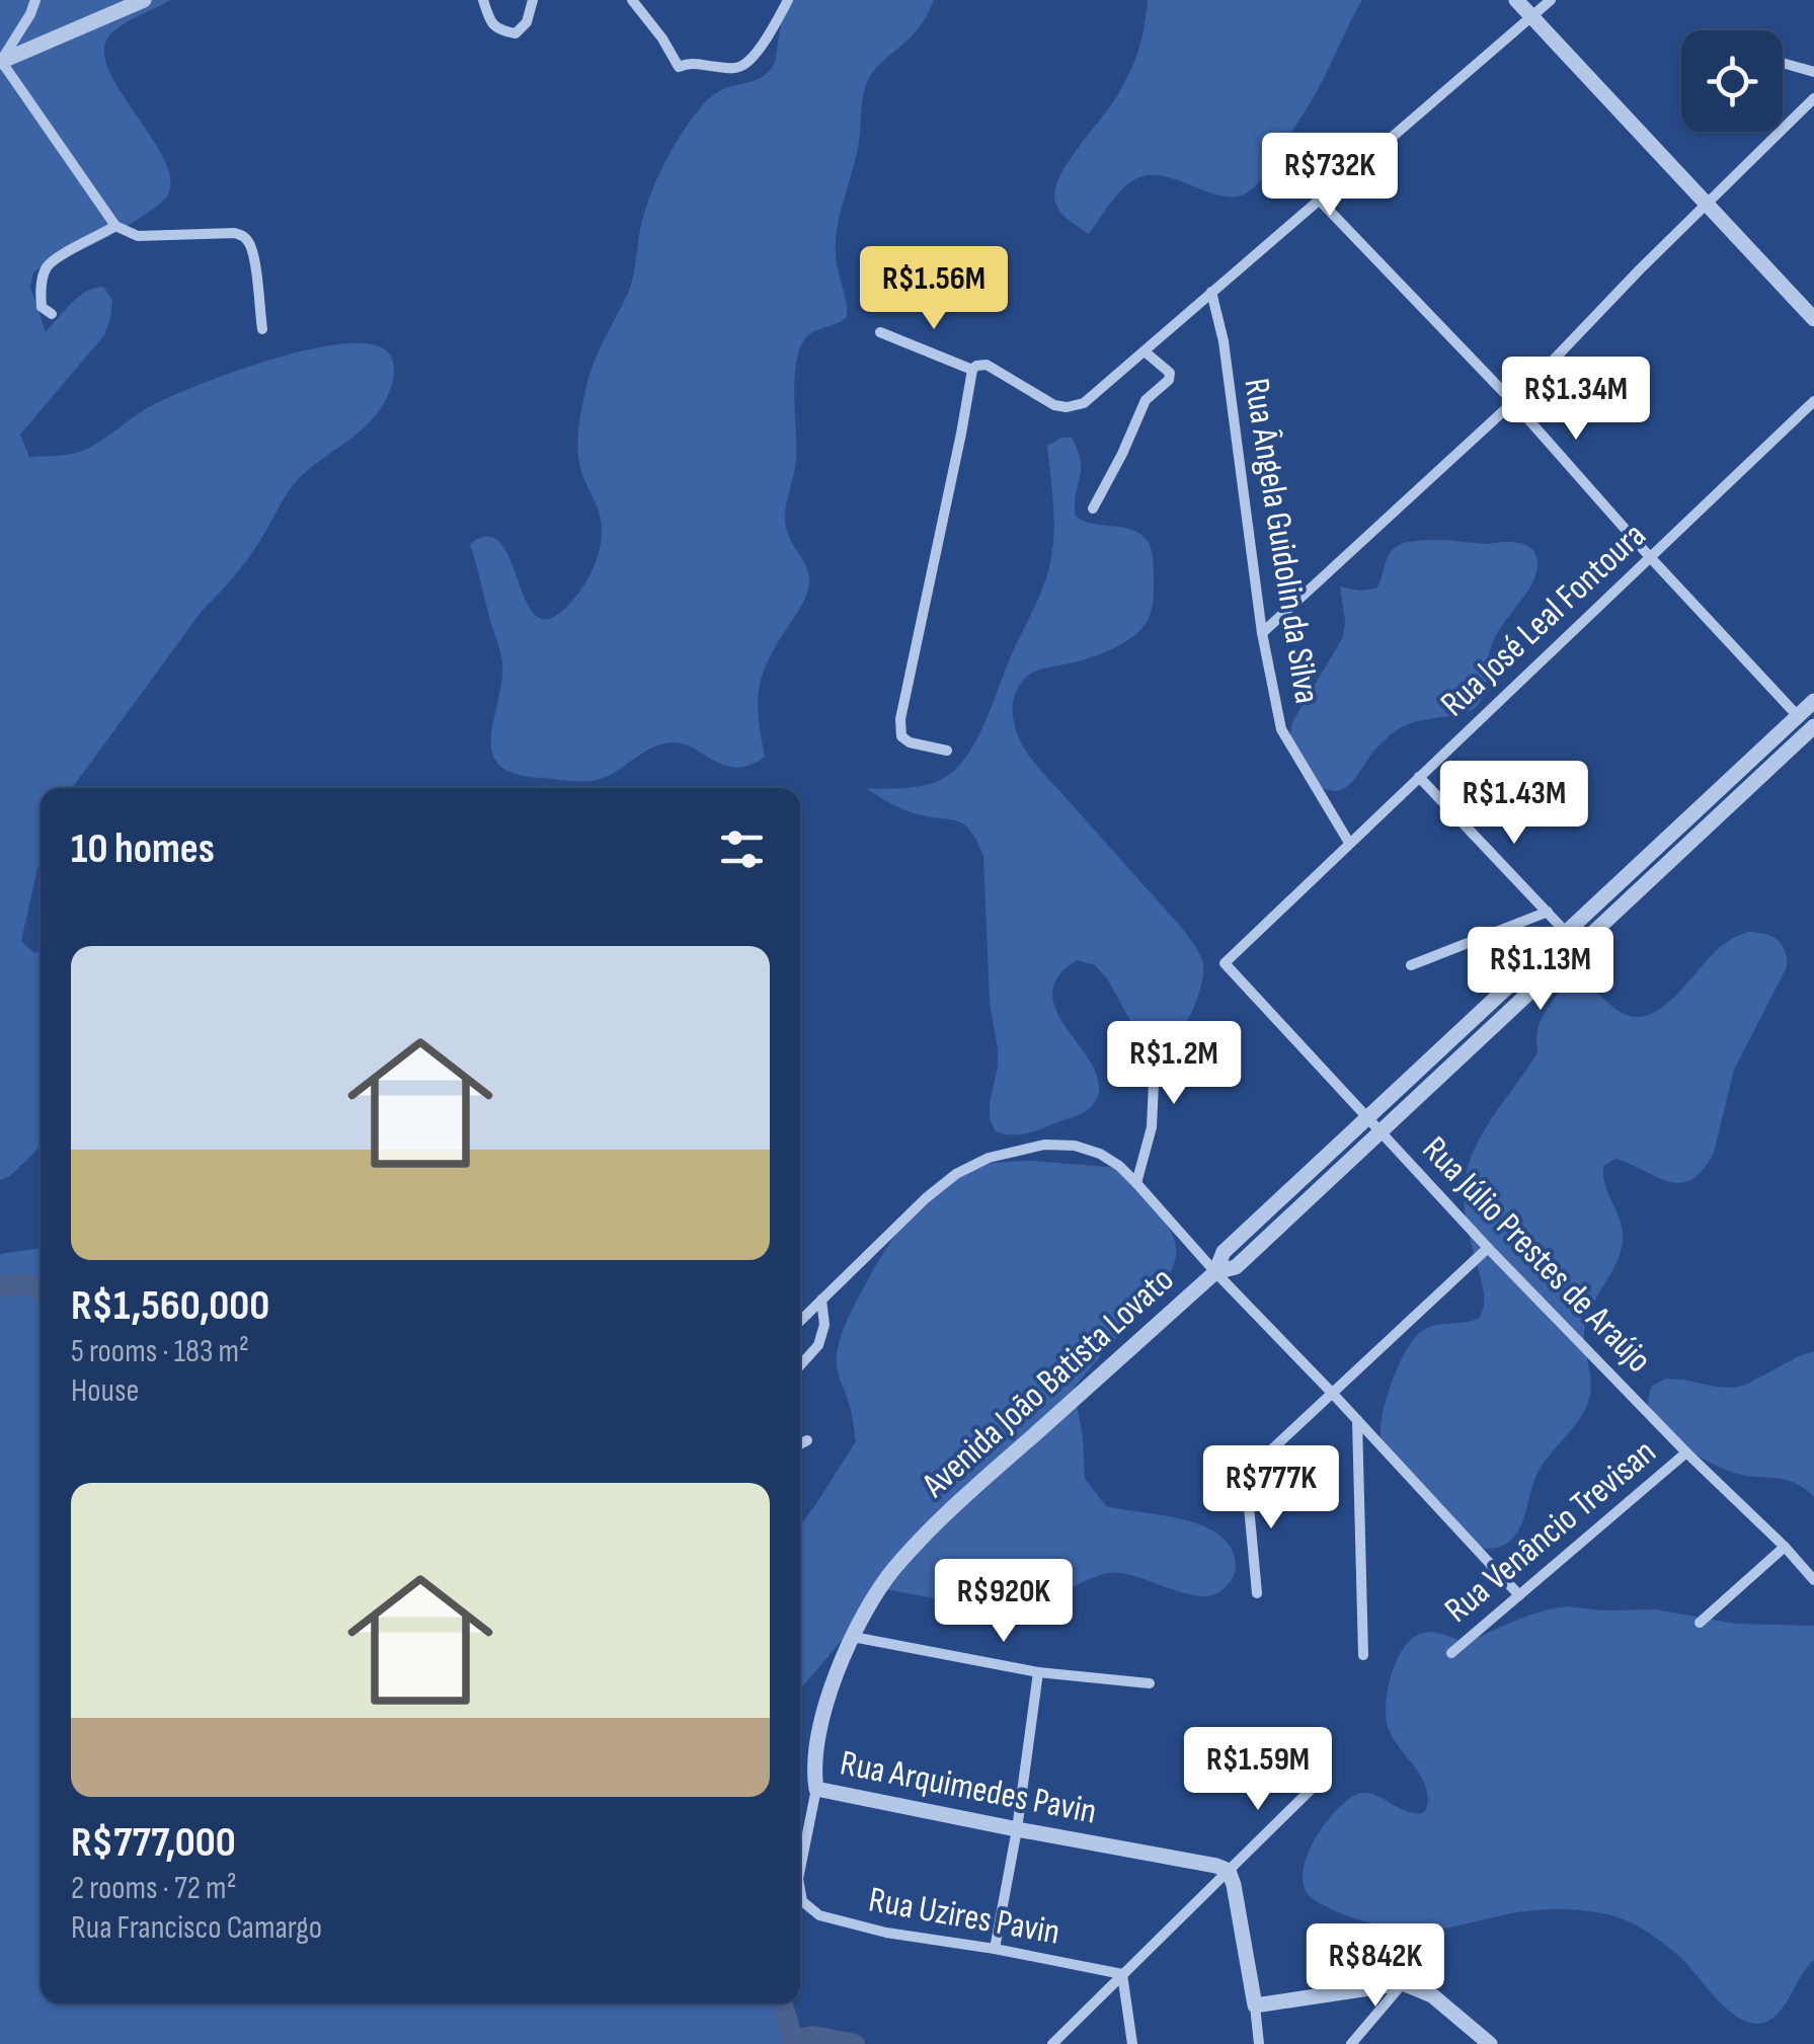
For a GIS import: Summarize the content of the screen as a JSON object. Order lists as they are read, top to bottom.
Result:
{
  "streets": {
    "street": [
      "Rua Ângela Guidolin da Silva",
      "Rua José Leal Fontoura",
      "Rua Júlio Prestes de Araújo",
      "Avenida João Batista Lovato",
      "Rua Venâncio Trevisan",
      "Rua Arquimedes Pavin",
      "Rua Uzires Pavin"
    ]
  },
  "crossings": [
    ["Rua Ângela Guidolin da Silva", "Rua José Leal Fontoura"],
    ["Rua José Leal Fontoura", "Rua Júlio Prestes de Araújo"],
    ["Rua Júlio Prestes de Araújo", "Avenida João Batista Lovato"],
    ["Rua Júlio Prestes de Araújo", "Rua Venâncio Trevisan"],
    ["Avenida João Batista Lovato", "Rua Arquimedes Pavin"],
    ["Avenida João Batista Lovato", "Rua Uzires Pavin"],
    ["Rua Arquimedes Pavin", "Rua Uzires Pavin"]
  ],
  "page": {
    "price": [
      "R$732K",
      "R$1.56M",
      "R$1.34M",
      "R$1.43M",
      "R$1.13M",
      "R$1.2M",
      "R$777K",
      "R$920K",
      "R$1.59M",
      "R$842K"
    ],
    "heading": "10 homes",
    "list": [
      {
        "name": "R$1,560,000",
        "note": "5 rooms · 183 m² · House"
      },
      {
        "name": "R$777,000",
        "note": "2 rooms · 72 m² · Rua Francisco Camargo"
      }
    ]
  }
}
